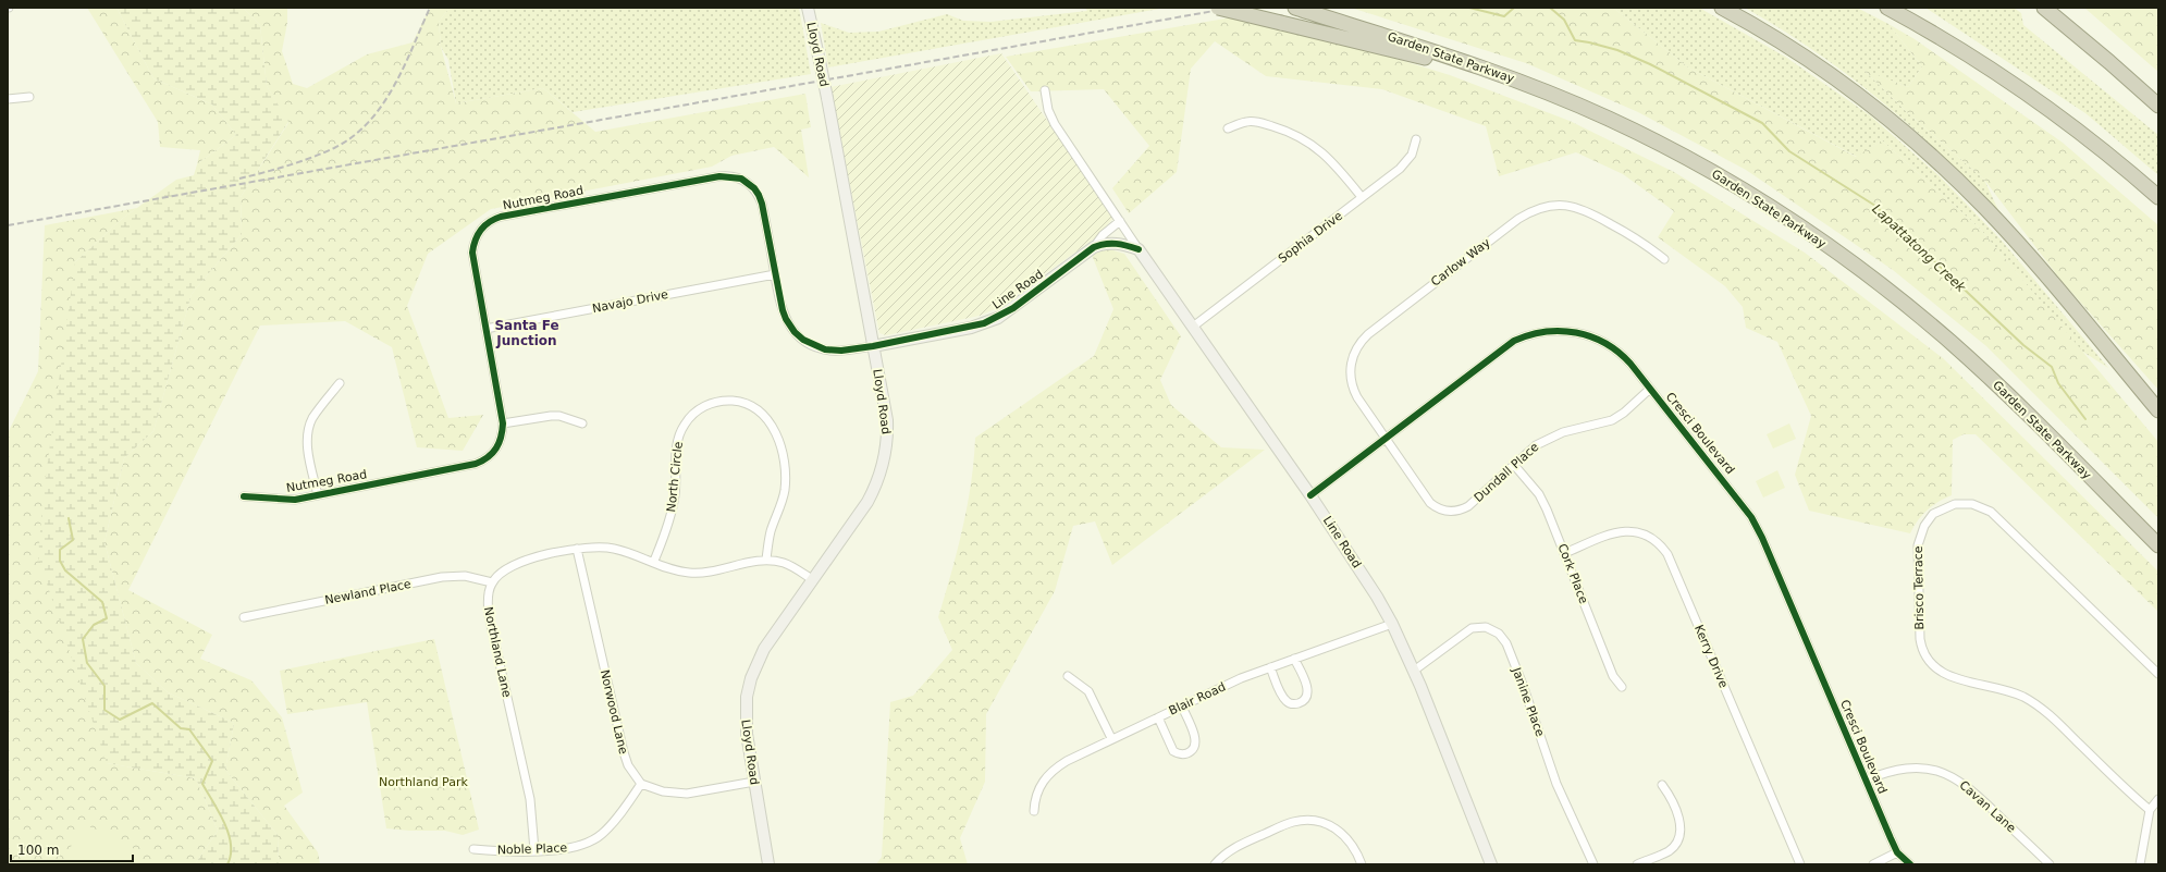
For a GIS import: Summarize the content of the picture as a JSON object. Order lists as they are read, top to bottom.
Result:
{
  "streets": {
    "highway": ["Garden State Parkway"],
    "street": [
      "Lloyd Road",
      "Nutmeg Road",
      "Sophia Drive",
      "Carlow Way",
      "Line Road",
      "Navajo Drive",
      "Cresci Boulevard",
      "Dundall Place",
      "North Circle",
      "Cork Place",
      "Brisco Terrace",
      "Newland Place",
      "Northland Lane",
      "Kerry Drive",
      "Blair Road",
      "Janine Place",
      "Norwood Lane",
      "Cavan Lane",
      "Noble Place"
    ]
  },
  "crossings": [
    ["Lloyd Road", "Nutmeg Road"],
    ["Lloyd Road", "Line Road"],
    ["Nutmeg Road", "Line Road"],
    ["Nutmeg Road", "Navajo Drive"],
    ["Sophia Drive", "Line Road"],
    ["Carlow Way", "Cresci Boulevard"],
    ["Carlow Way", "Dundall Place"],
    ["Line Road", "Cresci Boulevard"],
    ["Line Road", "Blair Road"],
    ["Line Road", "Janine Place"],
    ["Cresci Boulevard", "Dundall Place"],
    ["Cresci Boulevard", "Cavan Lane"],
    ["Dundall Place", "Cork Place"],
    ["Cork Place", "Kerry Drive"],
    ["Newland Place", "Northland Lane"],
    ["Northland Lane", "Noble Place"],
    ["Norwood Lane", "Noble Place"]
  ],
  "districts": ["Santa Fe Junction"],
  "water": ["Lapattatong Creek"],
  "parks": ["Northland Park"],
  "scale_bar": "100 m"
}
